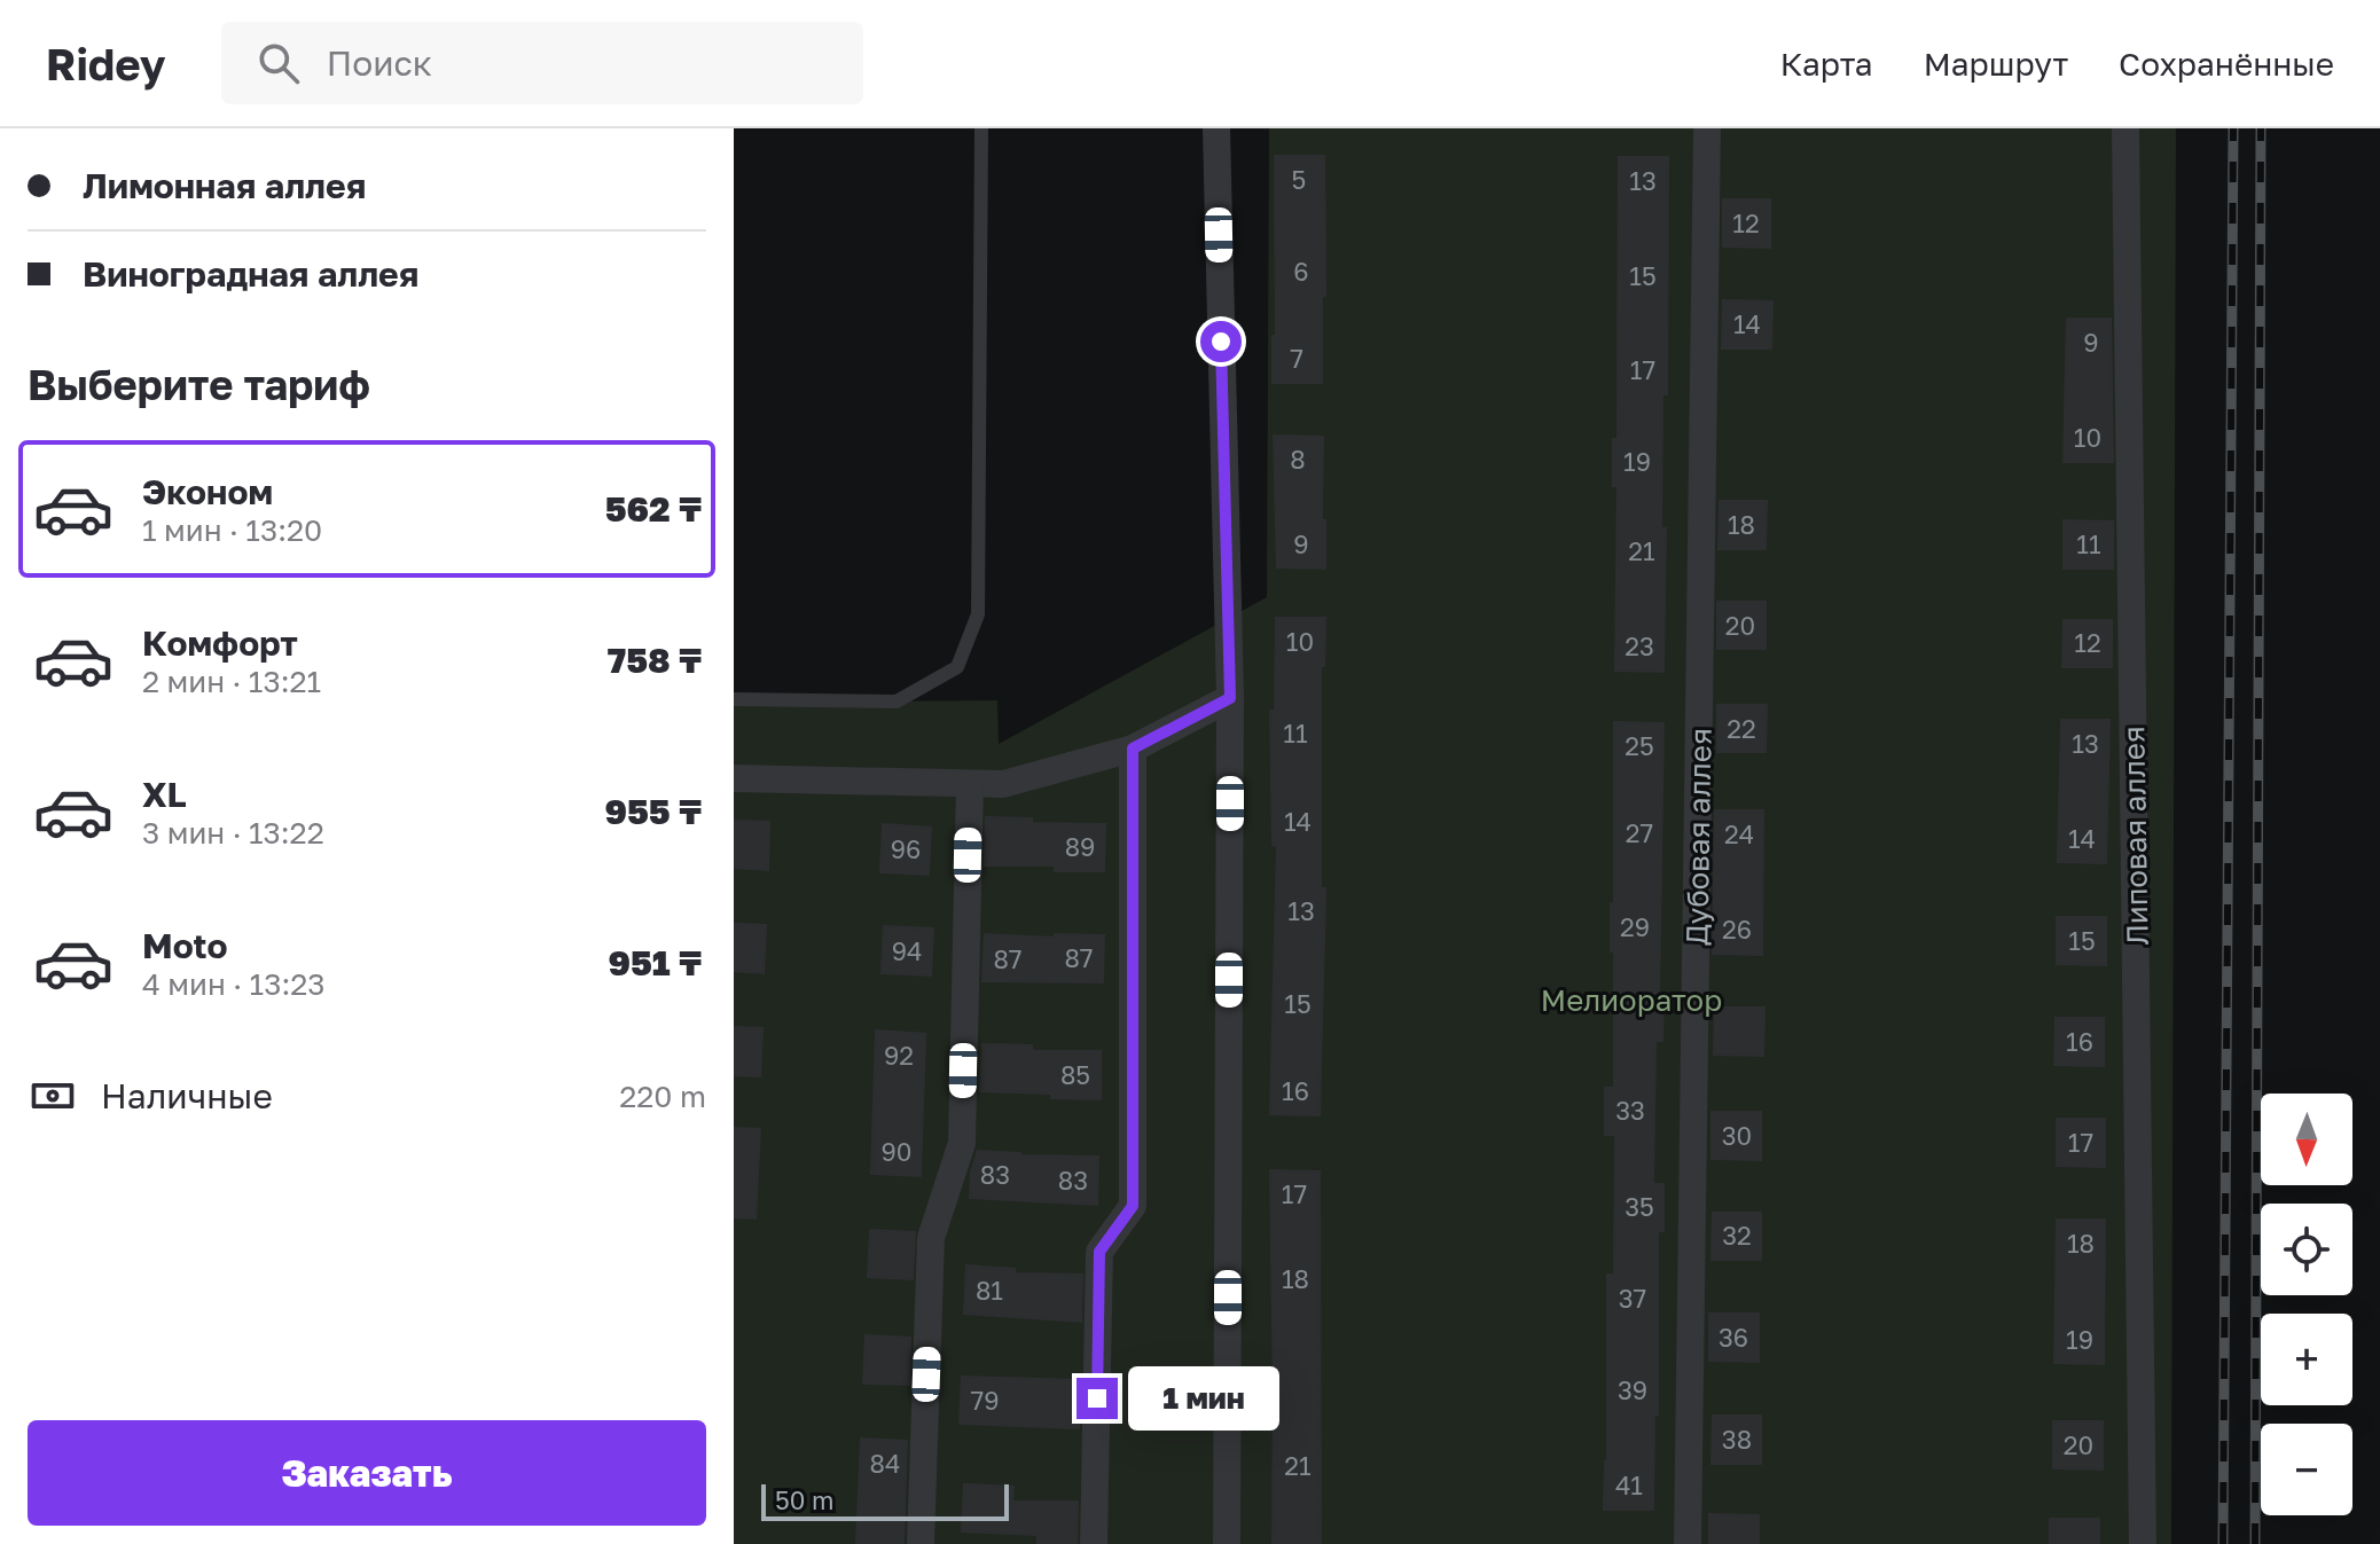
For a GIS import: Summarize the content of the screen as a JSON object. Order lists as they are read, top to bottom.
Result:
{
  "streets": {
    "street": ["Липовая аллея", "Дубовая аллея"]
  },
  "parks": ["Мелиоратор"],
  "house_numbers": [
    "5",
    "13",
    "12",
    "6",
    "15",
    "14",
    "9",
    "7",
    "17",
    "10",
    "8",
    "19",
    "18",
    "9",
    "11",
    "21",
    "20",
    "10",
    "12",
    "23",
    "22",
    "11",
    "13",
    "25",
    "14",
    "27",
    "24",
    "14",
    "89",
    "96",
    "13",
    "29",
    "26",
    "15",
    "94",
    "87",
    "87",
    "15",
    "16",
    "92",
    "85",
    "16",
    "33",
    "30",
    "17",
    "90",
    "83",
    "83",
    "17",
    "35",
    "32",
    "18",
    "18",
    "81",
    "37",
    "36",
    "19",
    "39",
    "79",
    "38",
    "20",
    "84",
    "21",
    "41"
  ],
  "scale_bar": "50 m",
  "north": "bottom",
  "page": {
    "header": "Ridey",
    "search": "Поиск",
    "nav": ["Карта", "Маршрут", "Сохранённые"],
    "banner": ["Лимонная аллея", "Виноградная аллея"],
    "heading": "Выберите тариф",
    "list": [
      {
        "name": "Эконом",
        "note": "1 мин · 13:20",
        "value": "562 ₸"
      },
      {
        "name": "Комфорт",
        "note": "2 мин · 13:21",
        "value": "758 ₸"
      },
      {
        "name": "XL",
        "note": "3 мин · 13:22",
        "value": "955 ₸"
      },
      {
        "name": "Moto",
        "note": "4 мин · 13:23",
        "value": "951 ₸"
      }
    ],
    "pay": ["Наличные", "220 m"],
    "map_buttons": ["+", "−"],
    "bubble": "1 мин",
    "buttons": "Заказать",
    "scale": "50 m"
  }
}
